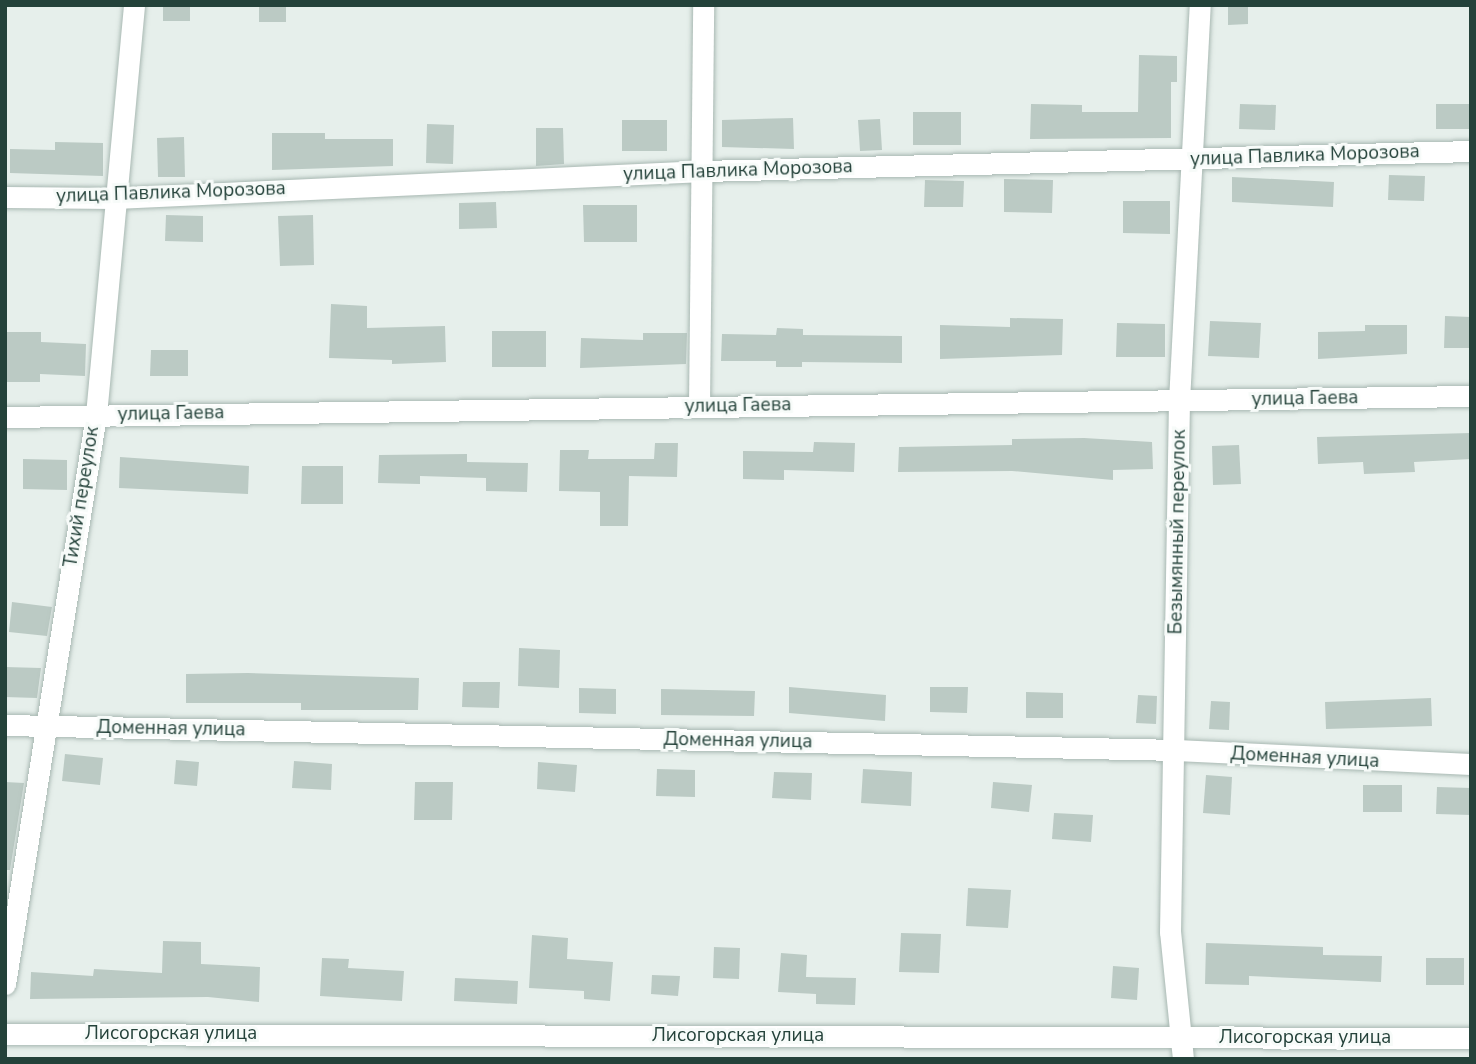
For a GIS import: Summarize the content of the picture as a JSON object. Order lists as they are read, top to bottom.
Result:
{
  "streets": {
    "street": [
      "улица Павлика Морозова",
      "улица Гаева",
      "Тихий переулок",
      "Безымянный переулок",
      "Доменная улица",
      "Лисогорская улица"
    ]
  },
  "crossings": [
    ["улица Павлика Морозова", "Тихий переулок"],
    ["улица Павлика Морозова", "Безымянный переулок"],
    ["улица Гаева", "Тихий переулок"],
    ["улица Гаева", "Безымянный переулок"],
    ["Тихий переулок", "Доменная улица"],
    ["Безымянный переулок", "Доменная улица"],
    ["Безымянный переулок", "Лисогорская улица"]
  ]
}
